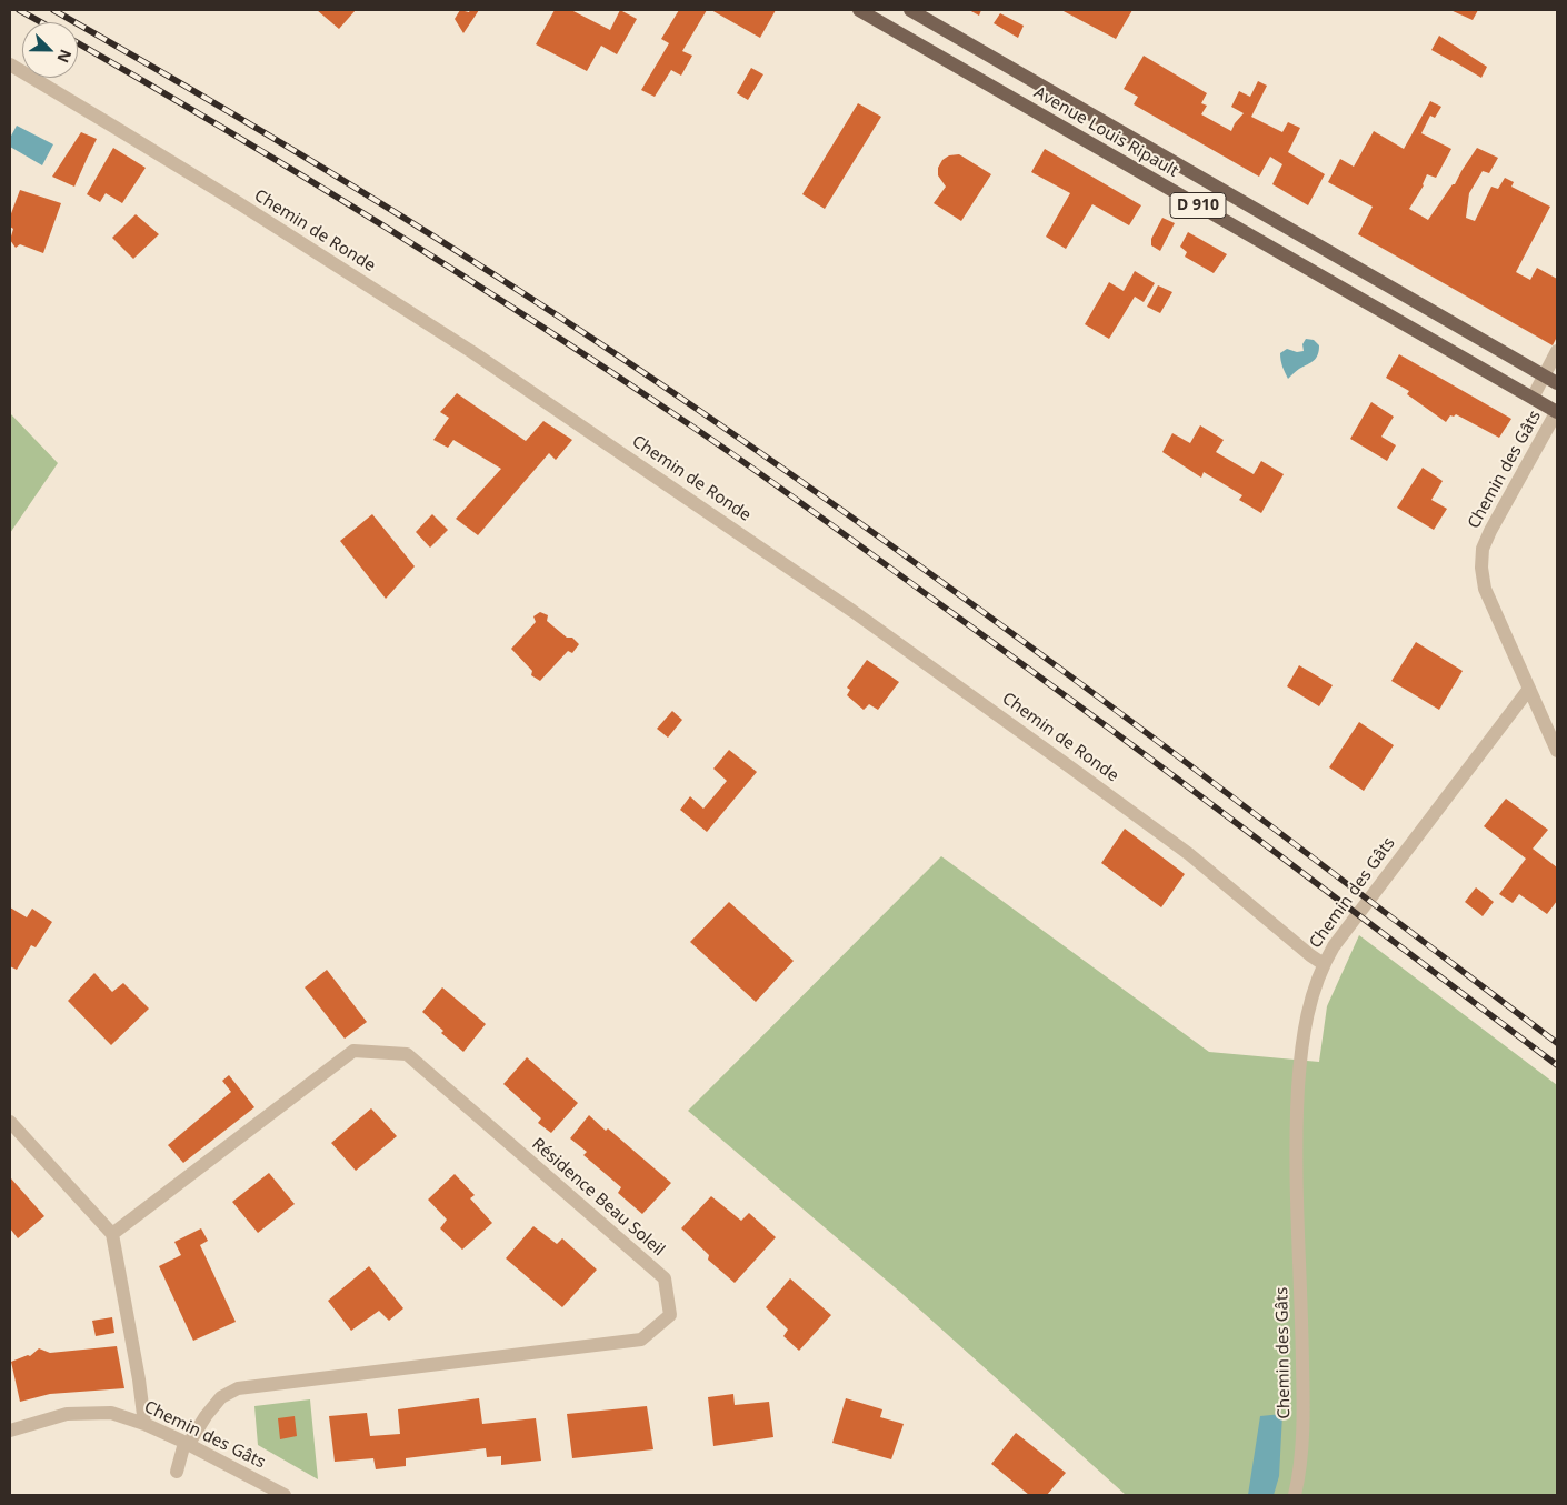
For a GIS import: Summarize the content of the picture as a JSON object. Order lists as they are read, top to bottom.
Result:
{
  "streets": {
    "main road": ["Avenue Louis Ripault", "D 910"],
    "street": ["Chemin de Ronde", "Chemin des Gâts", "Résidence Beau Soleil"]
  },
  "crossings": [
    ["Avenue Louis Ripault", "D 910"],
    ["D 910", "Chemin des Gâts"],
    ["Chemin de Ronde", "Chemin des Gâts"],
    ["Chemin des Gâts", "Résidence Beau Soleil"]
  ],
  "north": "bottom right"
}
